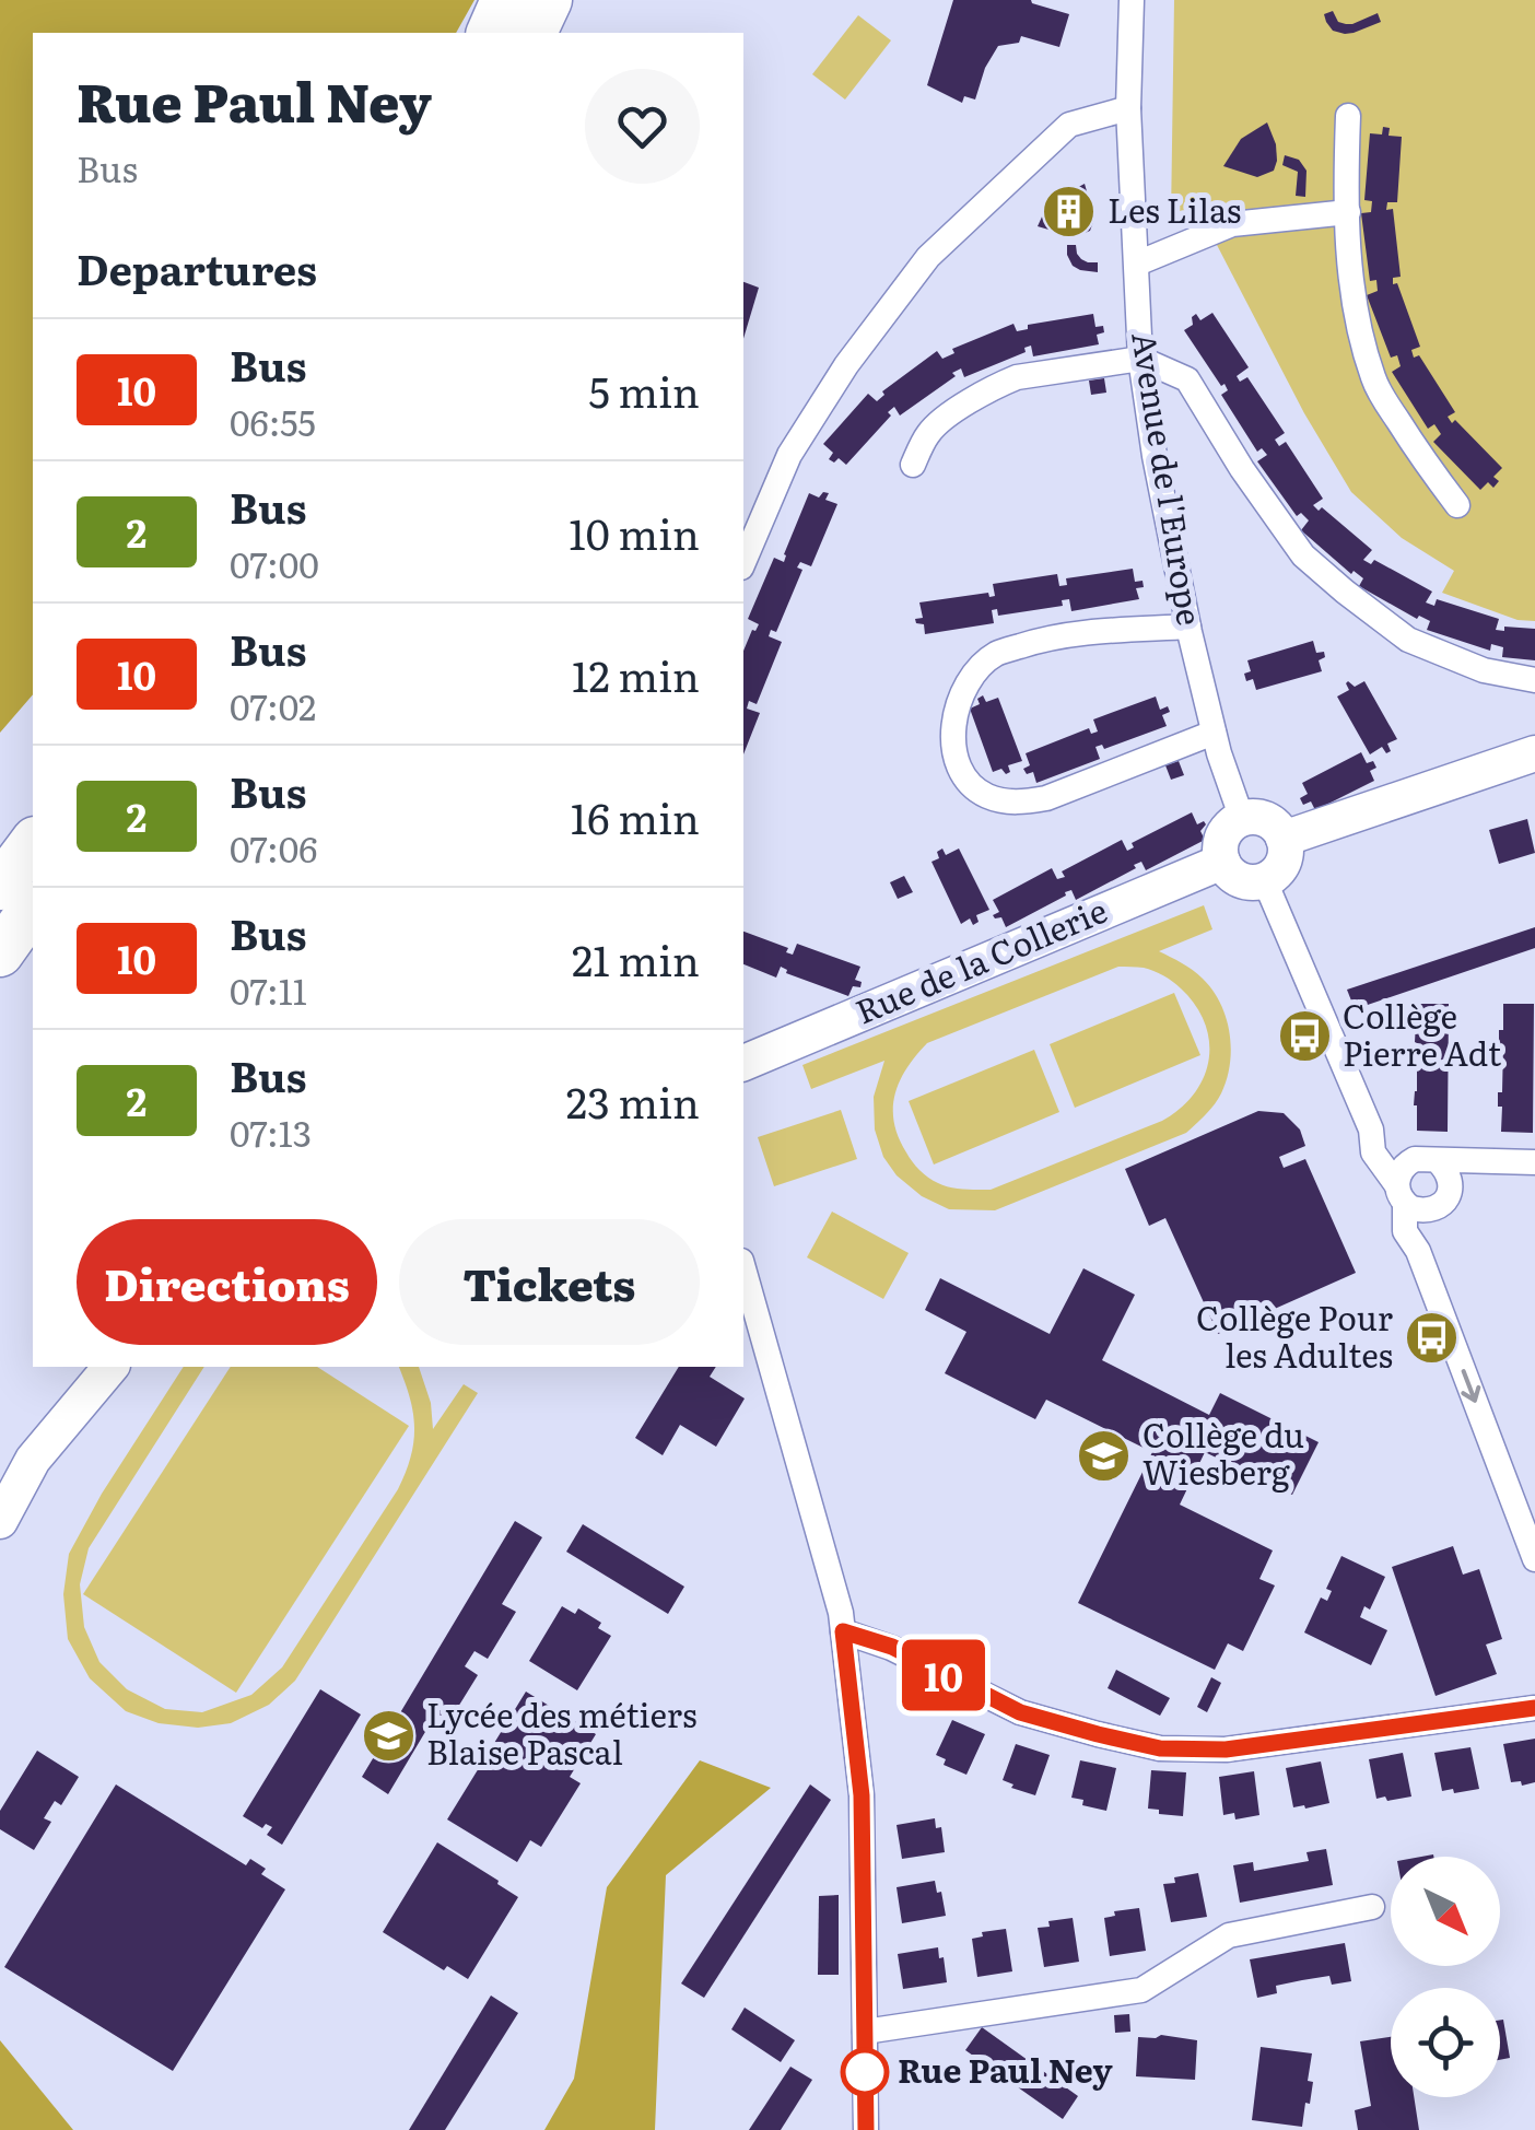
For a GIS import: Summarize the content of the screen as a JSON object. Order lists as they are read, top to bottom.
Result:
{
  "streets": {
    "street": ["Avenue de l'Europe", "Rue de la Collerie"]
  },
  "crossings": [
    ["Avenue de l'Europe", "Rue de la Collerie"]
  ],
  "places": {
    "building": ["Les Lilas"],
    "bus stop": ["Collège Pierre Adt", "Collège Pour les Adultes"],
    "school or university": ["Collège du Wiesberg", "Lycée des métiers Blaise Pascal"],
    "other": ["Rue Paul Ney"]
  },
  "lines": ["bus line 10"],
  "north": "bottom right",
  "page": {
    "on_map": "10",
    "heading": [
      ["Rue Paul Ney", "Bus"],
      "Departures"
    ],
    "list": [
      {
        "mark": "10",
        "name": "Bus",
        "note": "06:55",
        "value": "5 min"
      },
      {
        "mark": "2",
        "name": "Bus",
        "note": "07:00",
        "value": "10 min"
      },
      {
        "mark": "10",
        "name": "Bus",
        "note": "07:02",
        "value": "12 min"
      },
      {
        "mark": "2",
        "name": "Bus",
        "note": "07:06",
        "value": "16 min"
      },
      {
        "mark": "10",
        "name": "Bus",
        "note": "07:11",
        "value": "21 min"
      },
      {
        "mark": "2",
        "name": "Bus",
        "note": "07:13",
        "value": "23 min"
      }
    ],
    "buttons": ["Directions", "Tickets"]
  }
}
